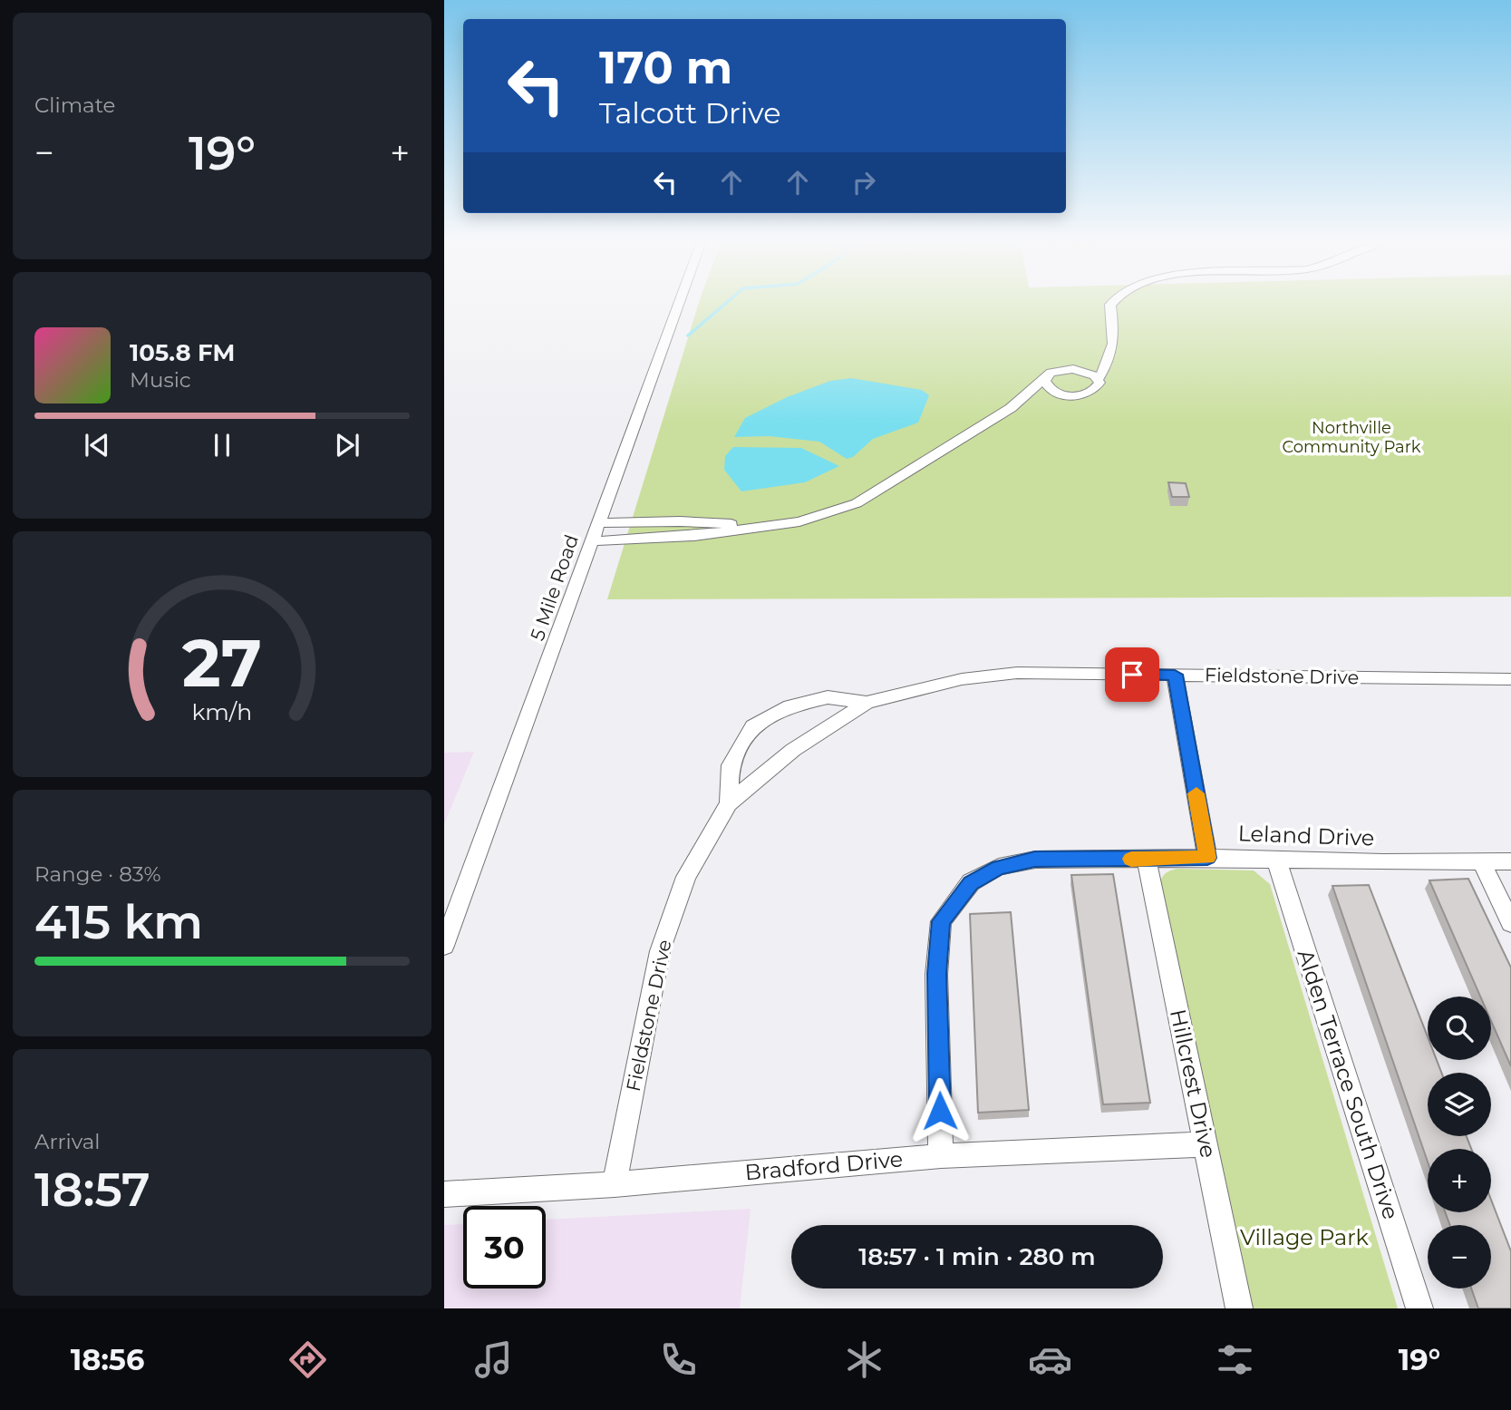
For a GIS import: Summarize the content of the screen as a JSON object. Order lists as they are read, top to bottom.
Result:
{
  "streets": {
    "street": [
      "5 Mile Road",
      "Fieldstone Drive",
      "Leland Drive",
      "Hillcrest Drive",
      "Alden Terrace South Drive",
      "Bradford Drive"
    ]
  },
  "crossings": [
    ["Fieldstone Drive", "Bradford Drive"],
    ["Leland Drive", "Hillcrest Drive"],
    ["Leland Drive", "Alden Terrace South Drive"],
    ["Leland Drive", "Bradford Drive"],
    ["Hillcrest Drive", "Bradford Drive"]
  ],
  "parks": ["Northville Community Park", "Village Park"],
  "page": {
    "tile": [
      "Climate",
      ["Range · 83%", "415 km"],
      ["Arrival", "18:57"]
    ],
    "turn": ["170 m", "Talcott Drive"],
    "heat": ["−", "19°", "+"],
    "song": ["105.8 FM", "Music"],
    "map_buttons": ["+", "−"],
    "limit": "30",
    "trip": "18:57 · 1 min · 280 m",
    "tabs": ["18:56", "19°"],
    "gauge": ["27", "km/h"]
  }
}
